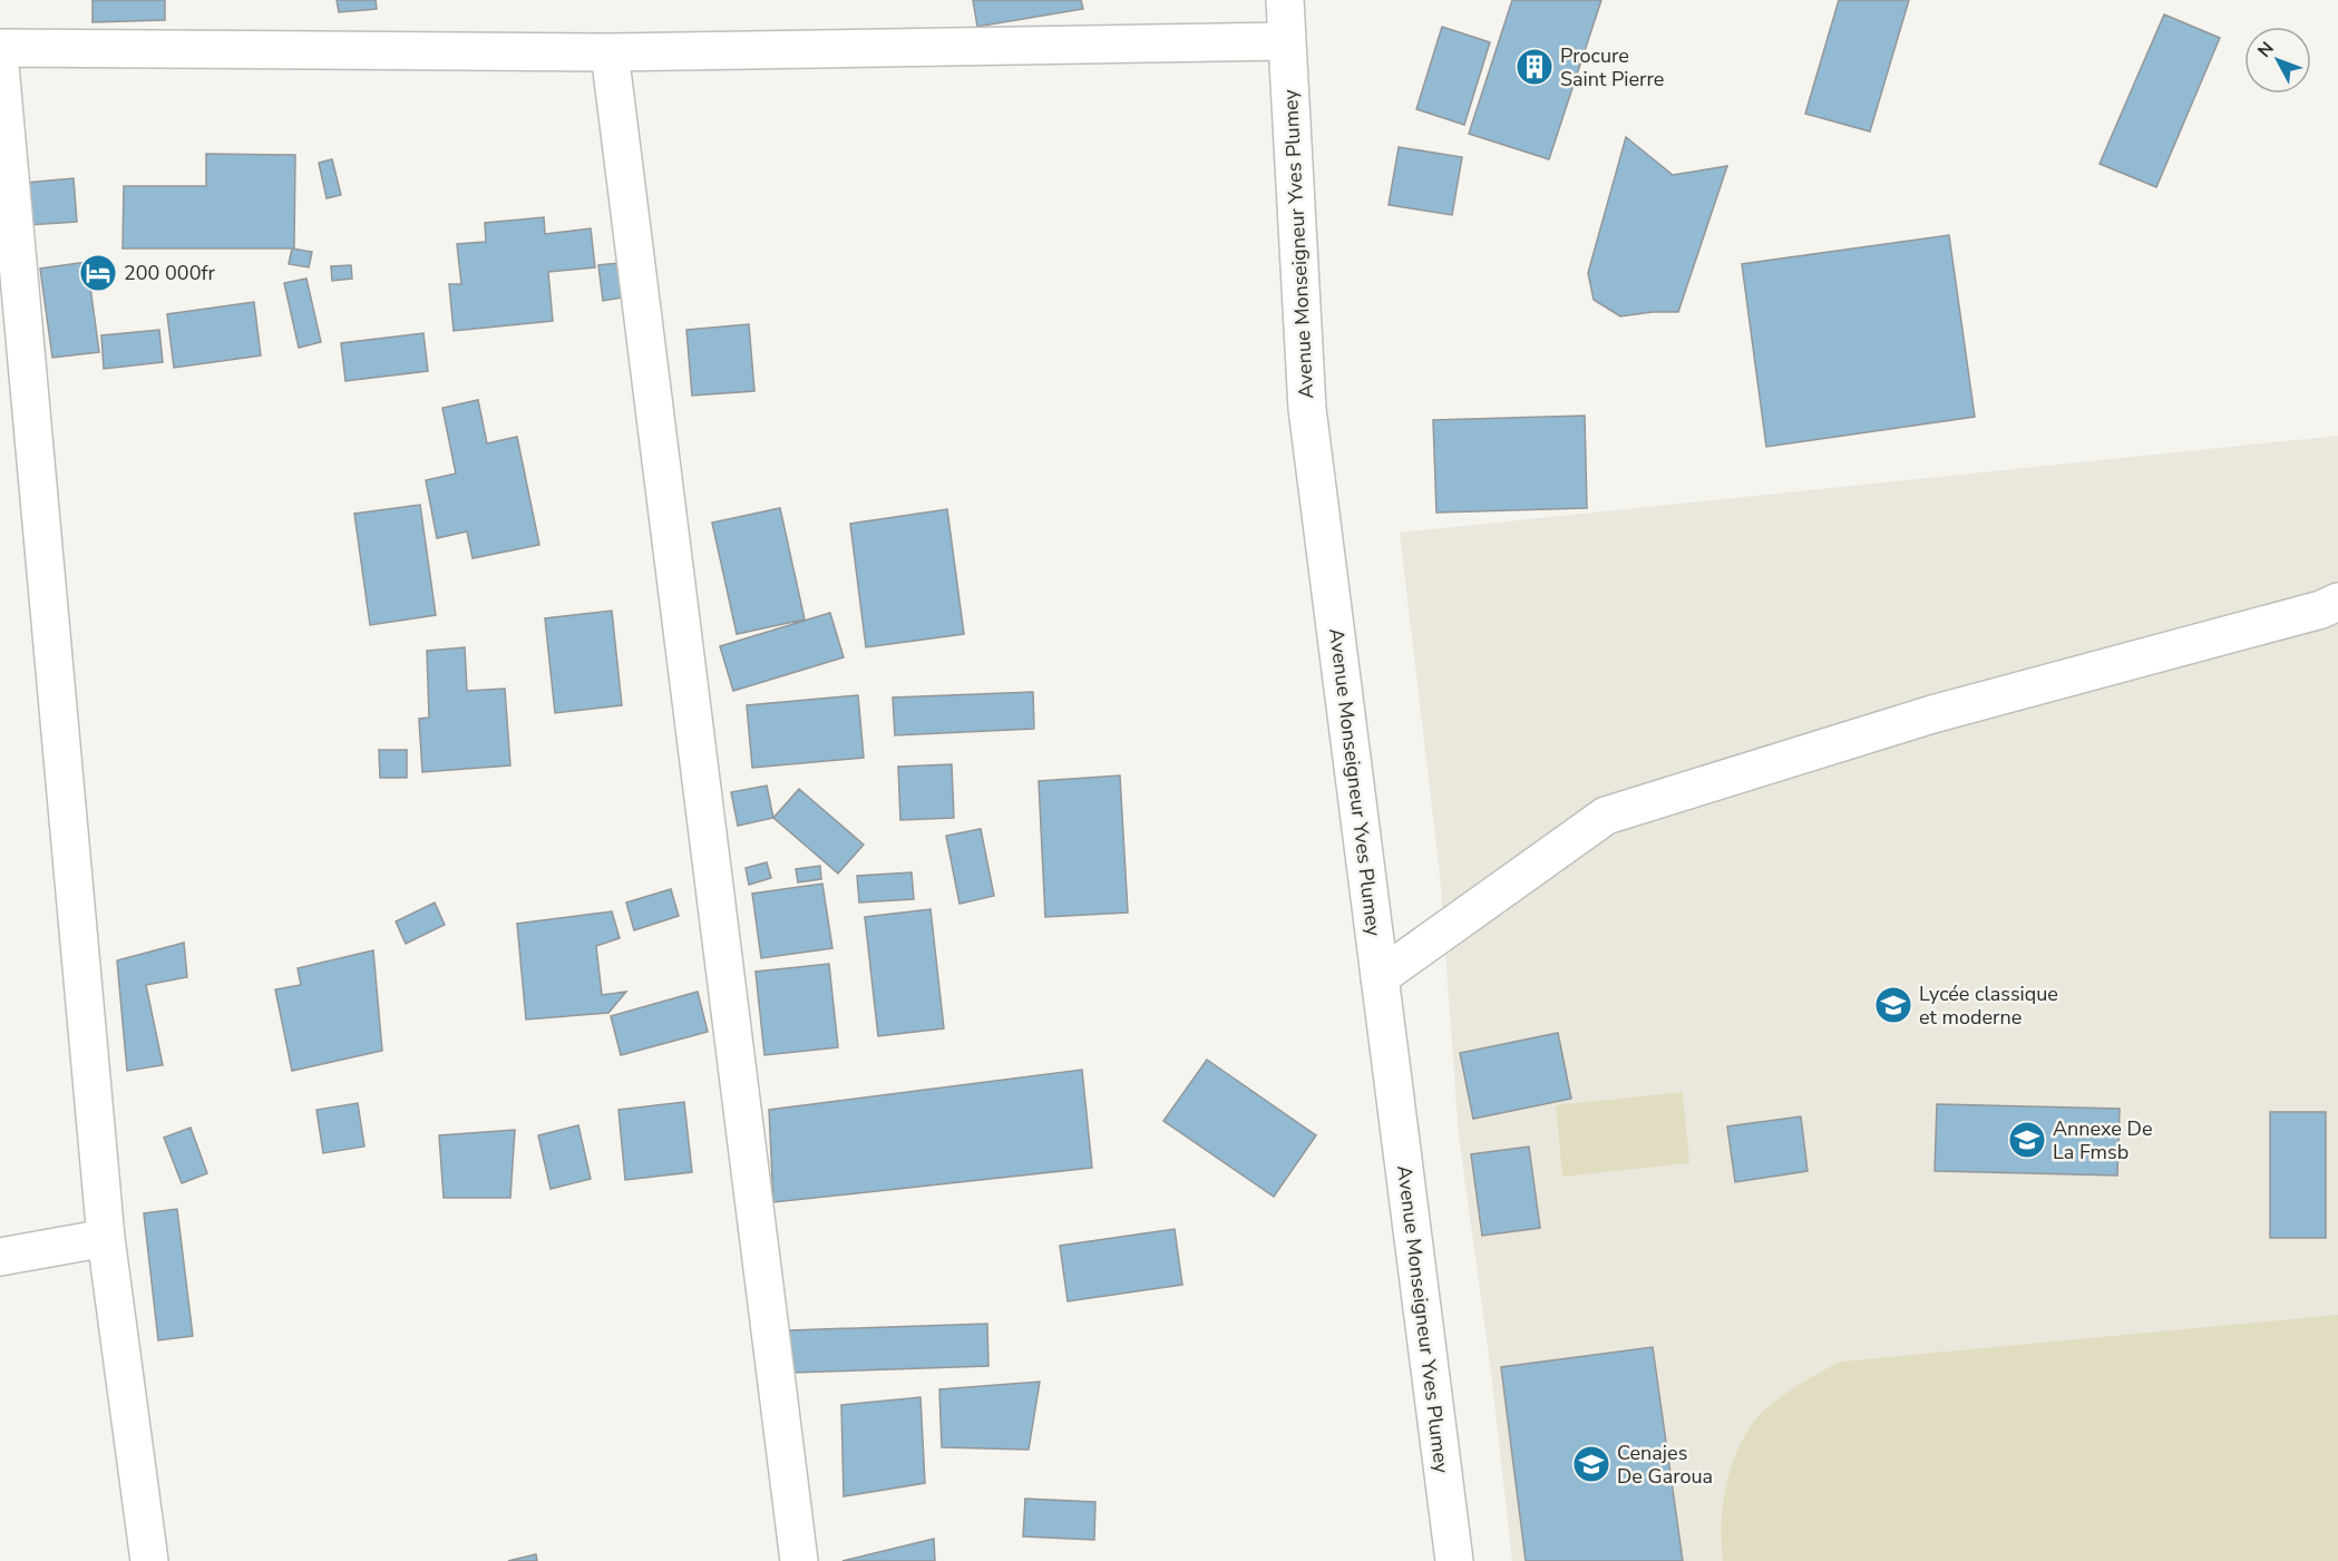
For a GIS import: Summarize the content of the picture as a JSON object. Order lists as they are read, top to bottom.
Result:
{
  "streets": {
    "street": ["Avenue Monseigneur Yves Plumey"]
  },
  "places": {
    "building": ["Procure Saint Pierre"],
    "hotel": ["200 000fr"],
    "school or university": ["Lycée classique et moderne", "Annexe De La Fmsb", "Cenajes De Garoua"]
  },
  "north": "top left"
}
